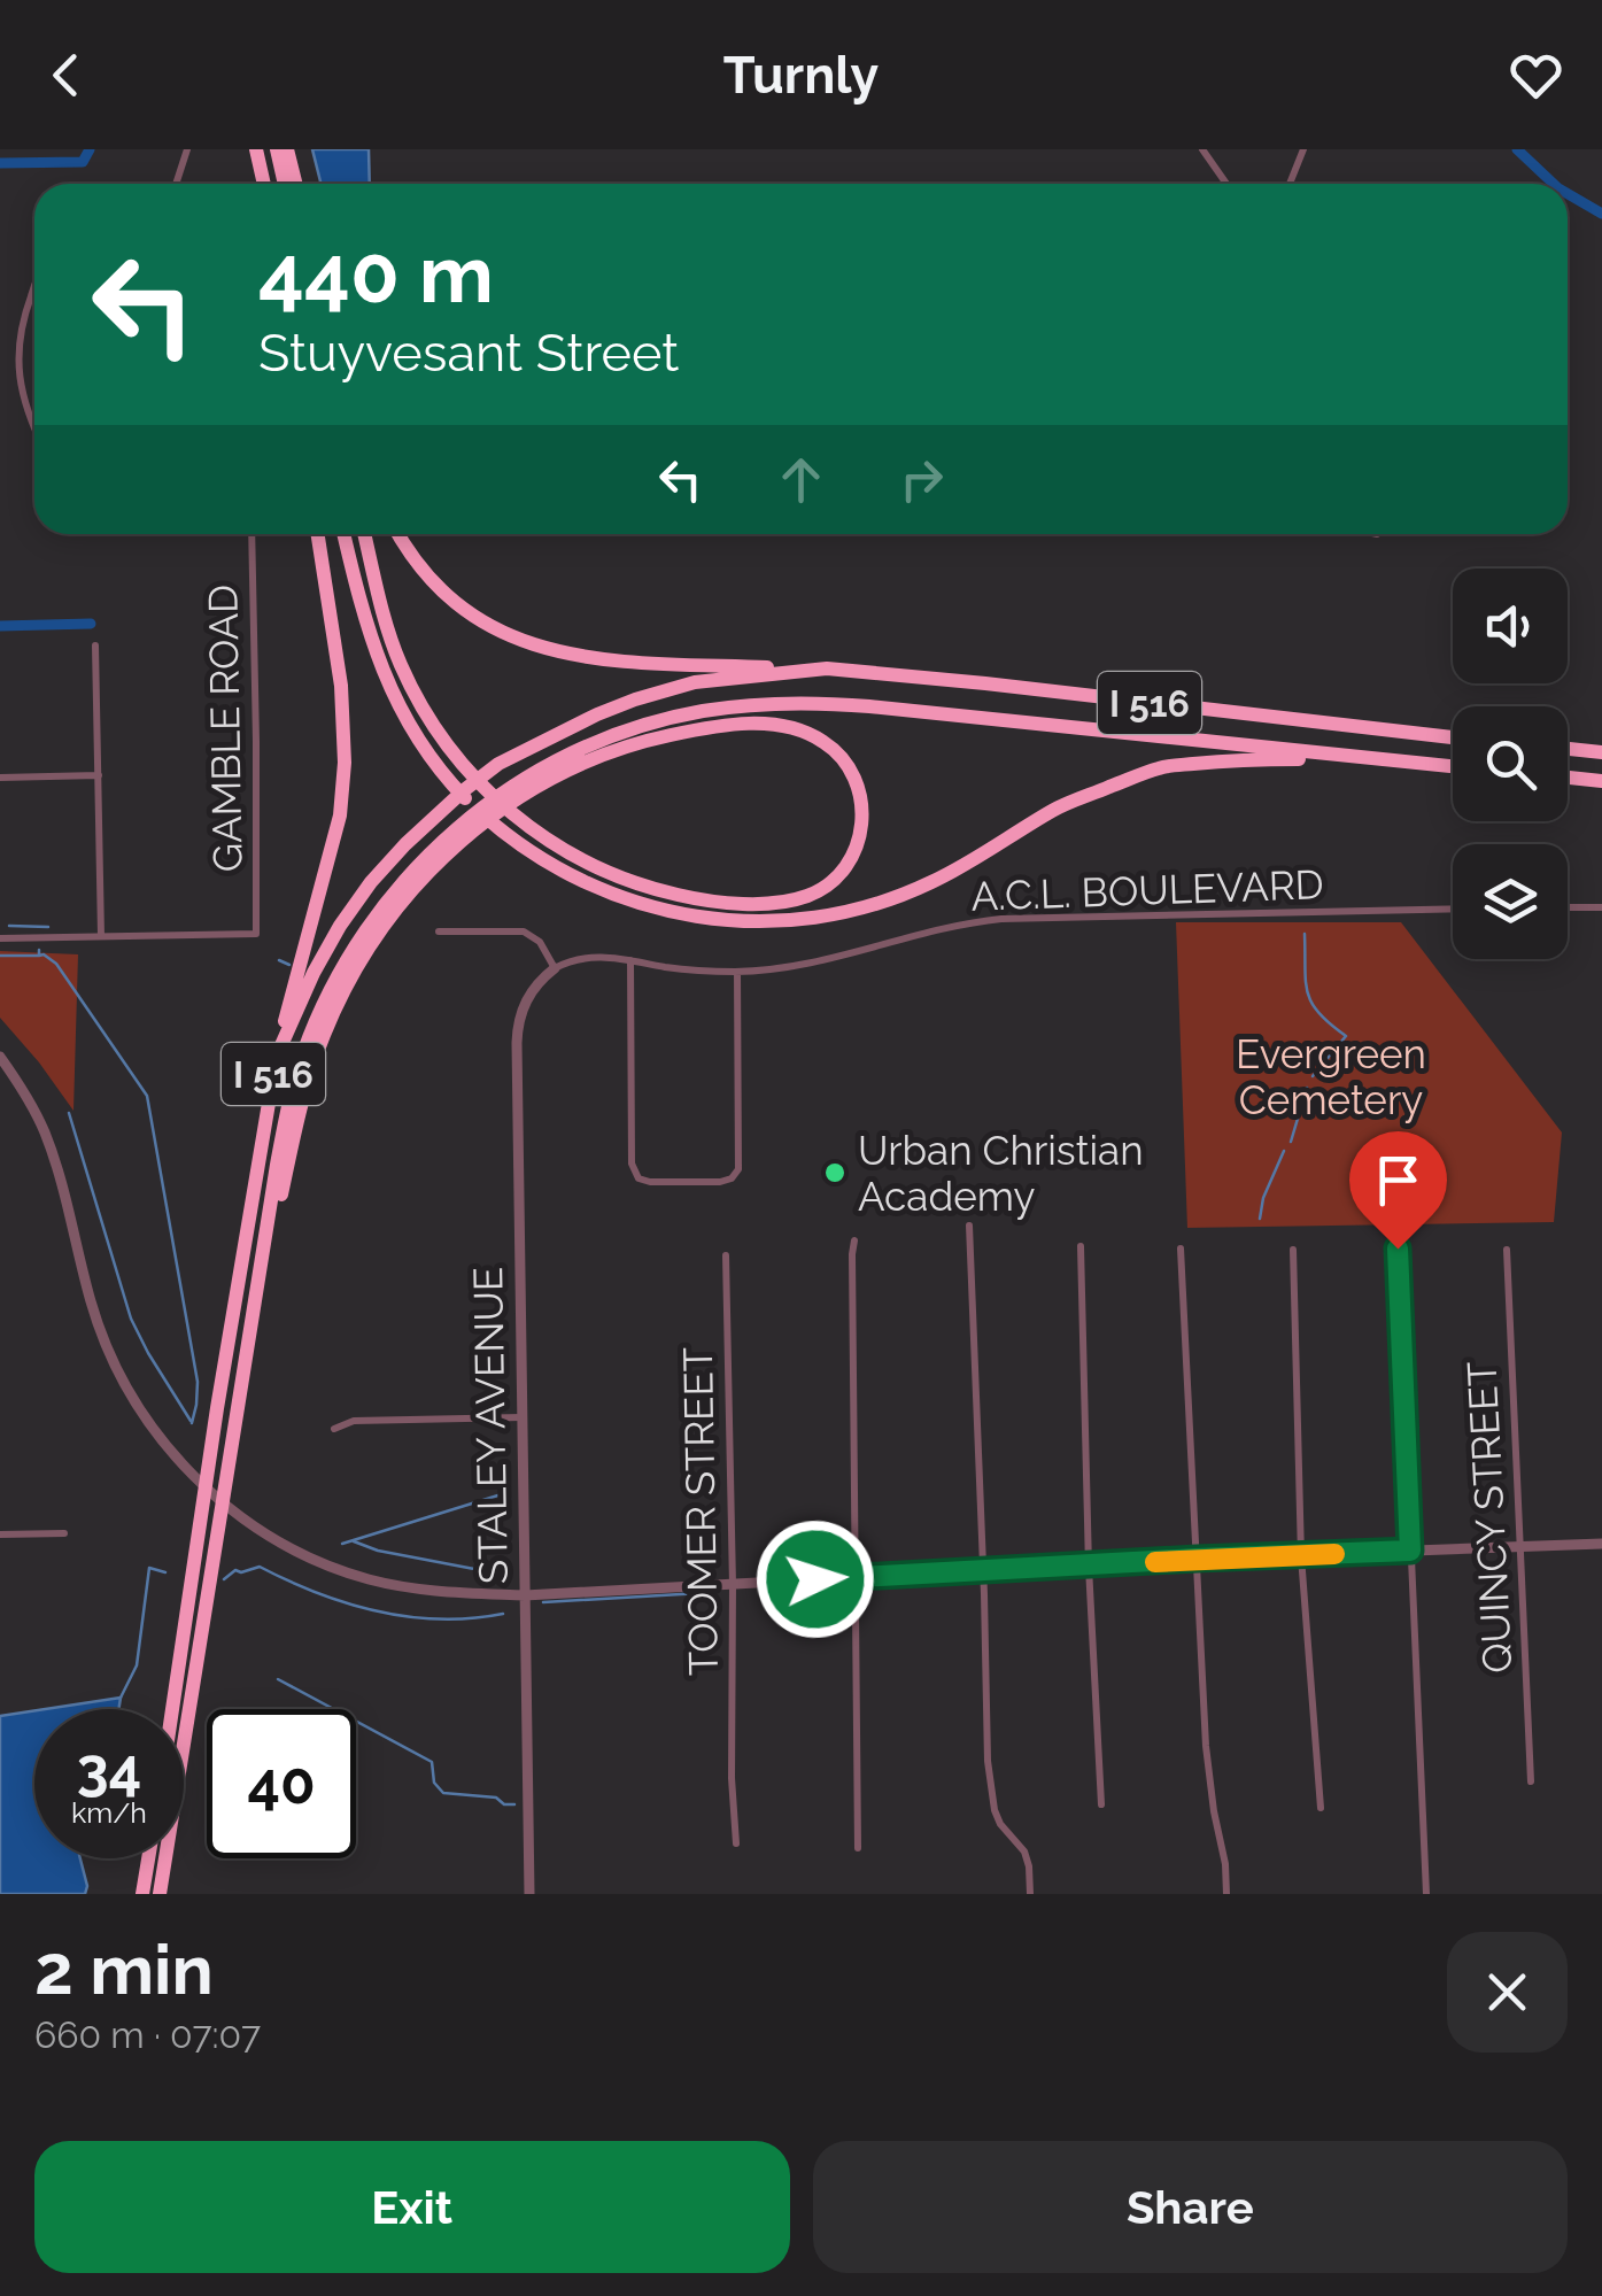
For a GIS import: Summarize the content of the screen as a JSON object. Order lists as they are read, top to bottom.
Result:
{
  "streets": {
    "highway": ["I 516"],
    "street": [
      "GAMBLE ROAD",
      "A.C.L. BOULEVARD",
      "STALEY AVENUE",
      "TOOMER STREET",
      "QUINCY STREET"
    ]
  },
  "crossings": [
    ["A.C.L. BOULEVARD", "STALEY AVENUE"]
  ],
  "parks": ["Evergreen Cemetery"],
  "places": ["Urban Christian Academy"],
  "page": {
    "header": "Turnly",
    "turn": ["440 m", "Stuyvesant Street"],
    "speed": "34 km/h",
    "limit": "40",
    "heading": ["2 min", "660 m · 07:07"],
    "buttons": ["Exit", "Share"]
  }
}
